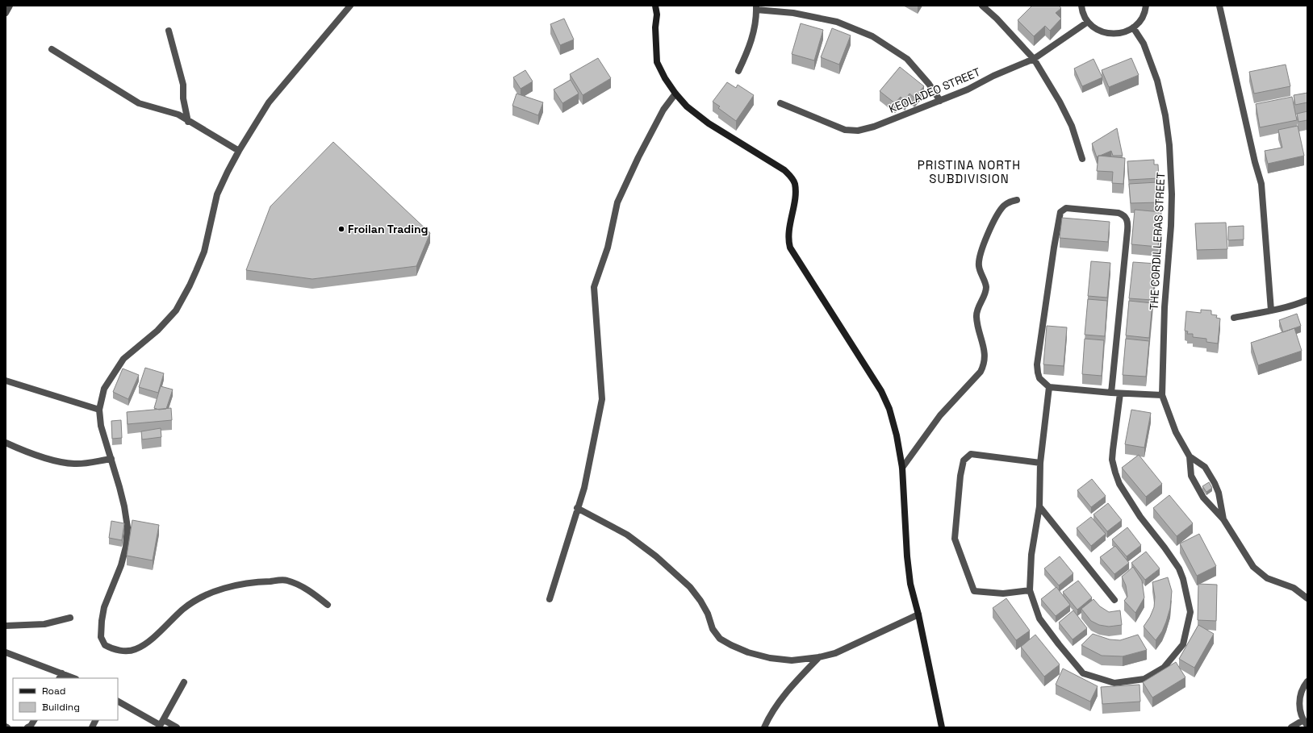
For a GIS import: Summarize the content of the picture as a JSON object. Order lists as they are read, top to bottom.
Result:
{
  "streets": {
    "street": ["KEOLADEO STREET", "THE CORDILLERAS STREET"]
  },
  "districts": ["PRISTINA NORTH SUBDIVISION"],
  "places": ["Froilan Trading"],
  "legend": ["Road", "Building"]
}
